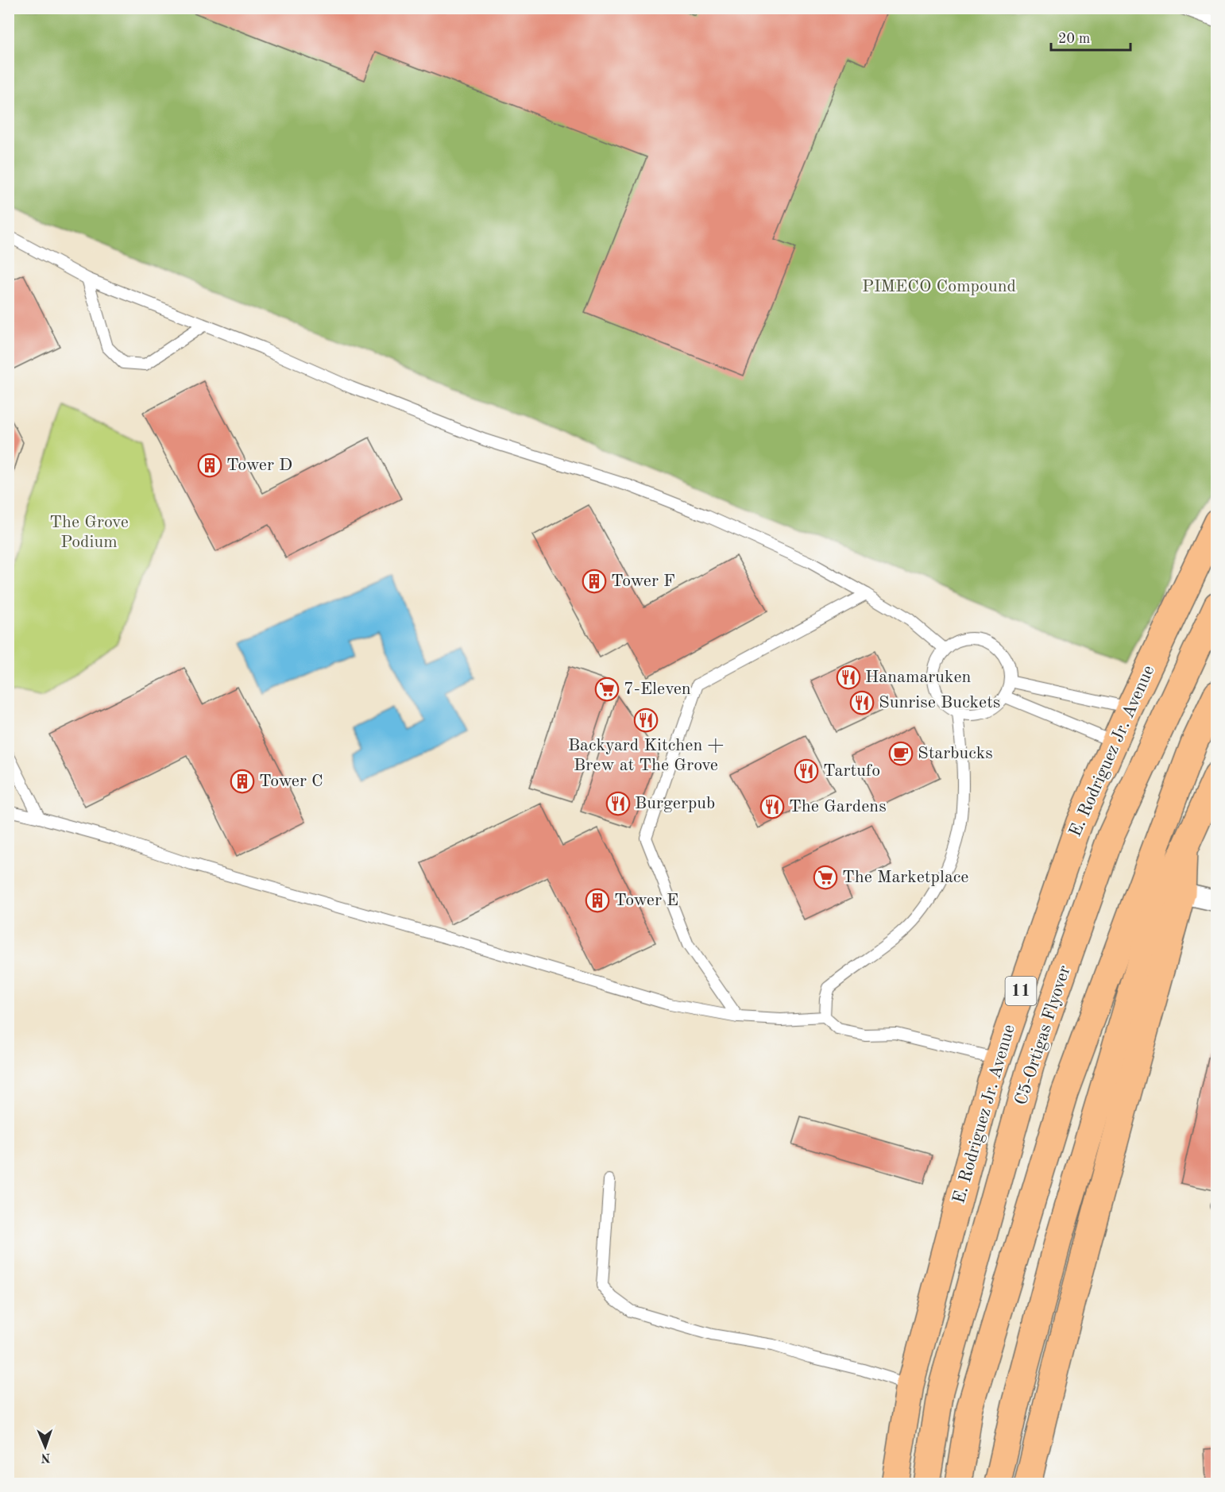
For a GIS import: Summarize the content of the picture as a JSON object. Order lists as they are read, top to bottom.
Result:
{
  "streets": {
    "main road": ["E. Rodriguez Jr. Avenue", "11", "C5-Ortigas Flyover"]
  },
  "parks": ["PIMECO Compound", "The Grove Podium"],
  "places": {
    "building": [
      "Tower D",
      "Tower F",
      "Tower C",
      "Tower E"
    ],
    "restaurant": [
      "Hanamaruken",
      "Sunrise Buckets",
      "Backyard Kitchen + Brew at The Grove",
      "Tartufo",
      "Burgerpub",
      "The Gardens"
    ],
    "supermarket": ["7-Eleven", "The Marketplace"],
    "cafe": ["Starbucks"]
  },
  "scale_bar": "20 m",
  "north": "bottom"
}
